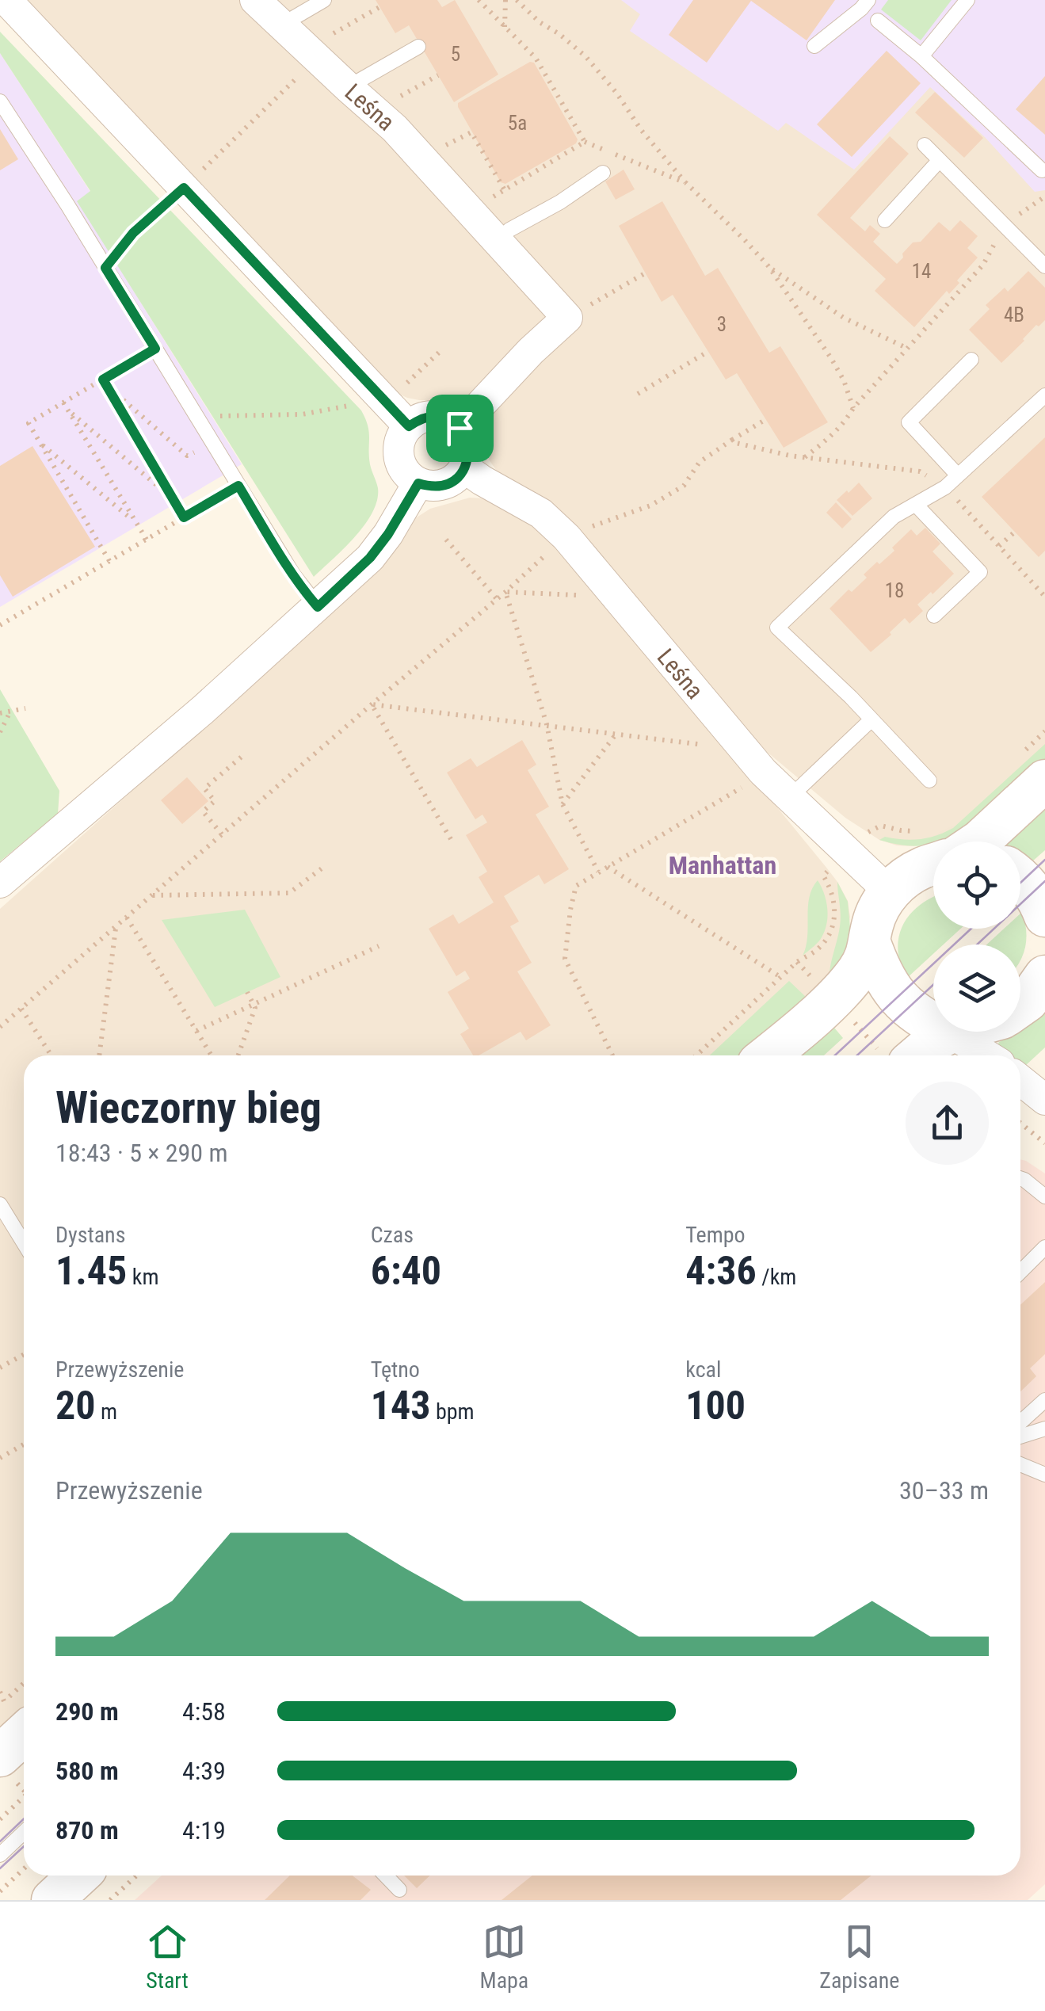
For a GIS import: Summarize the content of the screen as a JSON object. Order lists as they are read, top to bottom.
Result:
{
  "streets": {
    "street": ["Leśna"]
  },
  "districts": ["Manhattan"],
  "house_numbers": [
    "5",
    "5a",
    "14",
    "4B",
    "3",
    "18"
  ],
  "page": {
    "heading": ["Wieczorny bieg", "18:43 · 5 × 290 m"],
    "stats": [
      ["Dystans", "1.45 km"],
      ["Czas", "6:40"],
      ["Tempo", "4:36 /km"],
      ["Przewyższenie", "20 m"],
      ["Tętno", "143 bpm"],
      ["kcal", "100"]
    ],
    "chart": ["Przewyższenie", "30–33 m"],
    "list": [
      {
        "name": "290 m",
        "note": "4:58"
      },
      {
        "name": "580 m",
        "note": "4:39"
      },
      {
        "name": "870 m",
        "note": "4:19"
      }
    ],
    "tabs": ["Start", "Mapa", "Zapisane"]
  }
}
